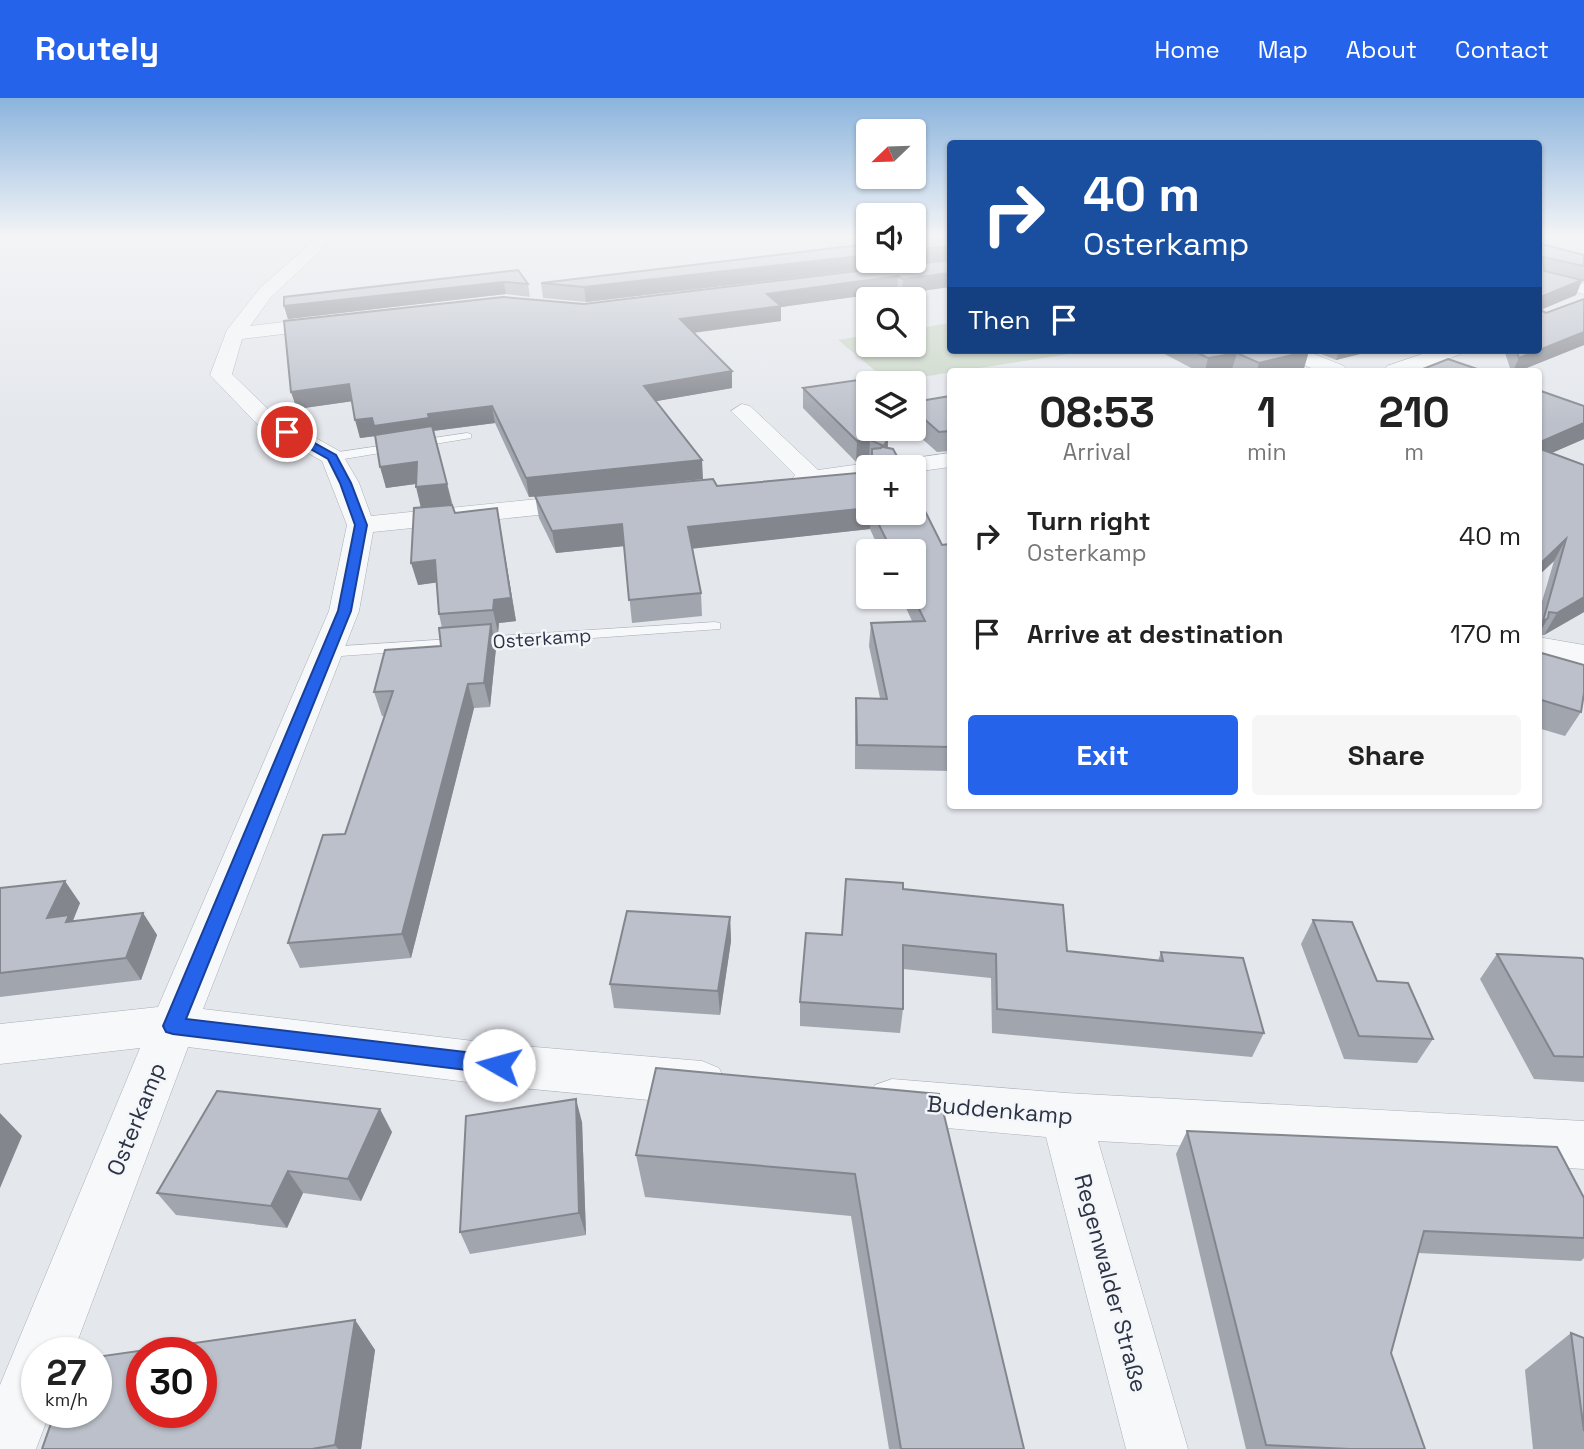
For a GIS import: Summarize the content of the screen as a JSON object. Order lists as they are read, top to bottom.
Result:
{
  "streets": {
    "street": ["Osterkamp", "Buddenkamp", "Regenwalder Straße"]
  },
  "crossings": [
    ["Buddenkamp", "Regenwalder Straße"]
  ],
  "north": "bottom left",
  "page": {
    "header": "Routely",
    "nav": [
      "Home",
      "Map",
      "About",
      "Contact"
    ],
    "map_buttons": ["+", "−"],
    "turn": ["40 m", "Osterkamp"],
    "then": "Then",
    "eta": [
      "08:53",
      "Arrival",
      "1",
      "min",
      "210",
      "m"
    ],
    "list": [
      {
        "name": "Turn right",
        "note": "Osterkamp",
        "value": "40 m"
      },
      {
        "name": "Arrive at destination",
        "value": "170 m"
      }
    ],
    "buttons": ["Exit", "Share"],
    "speed": "27 km/h",
    "limit": "30"
  }
}
